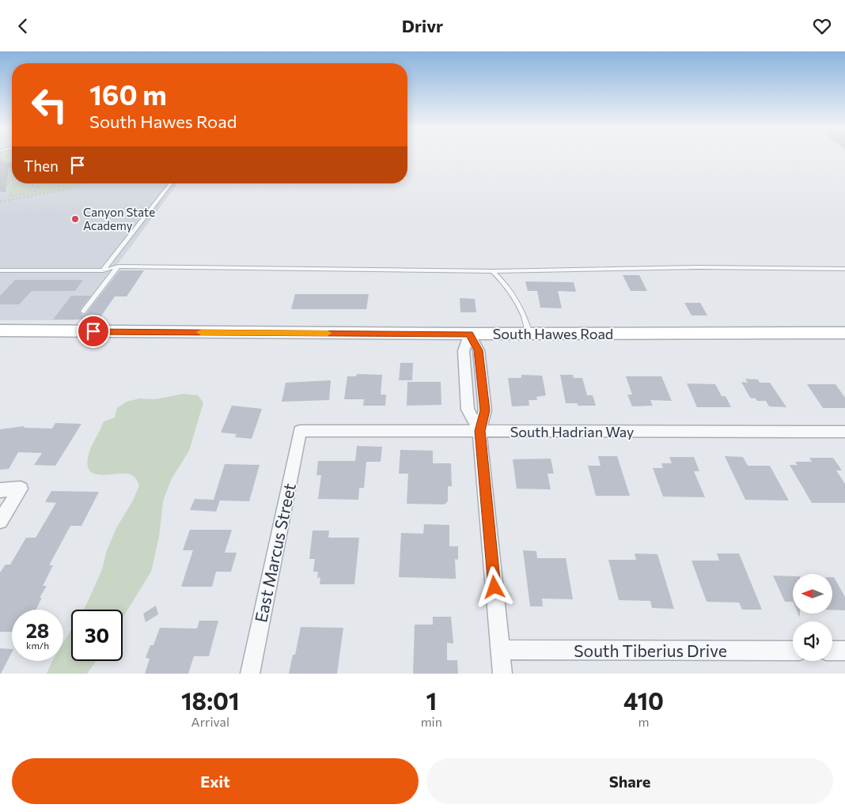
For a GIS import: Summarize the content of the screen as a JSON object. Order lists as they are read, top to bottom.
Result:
{
  "streets": {
    "main road": ["South Hawes Road"],
    "street": ["South Hadrian Way", "East Marcus Street", "South Tiberius Drive"]
  },
  "crossings": [
    ["South Hadrian Way", "East Marcus Street"]
  ],
  "places": ["Canyon State Academy"],
  "north": "left",
  "page": {
    "header": "Drivr",
    "turn": ["160 m", "South Hawes Road"],
    "then": "Then",
    "speed": "28 km/h",
    "limit": "30",
    "eta": [
      "18:01",
      "Arrival",
      "1",
      "min",
      "410",
      "m"
    ],
    "buttons": ["Exit", "Share"]
  }
}
